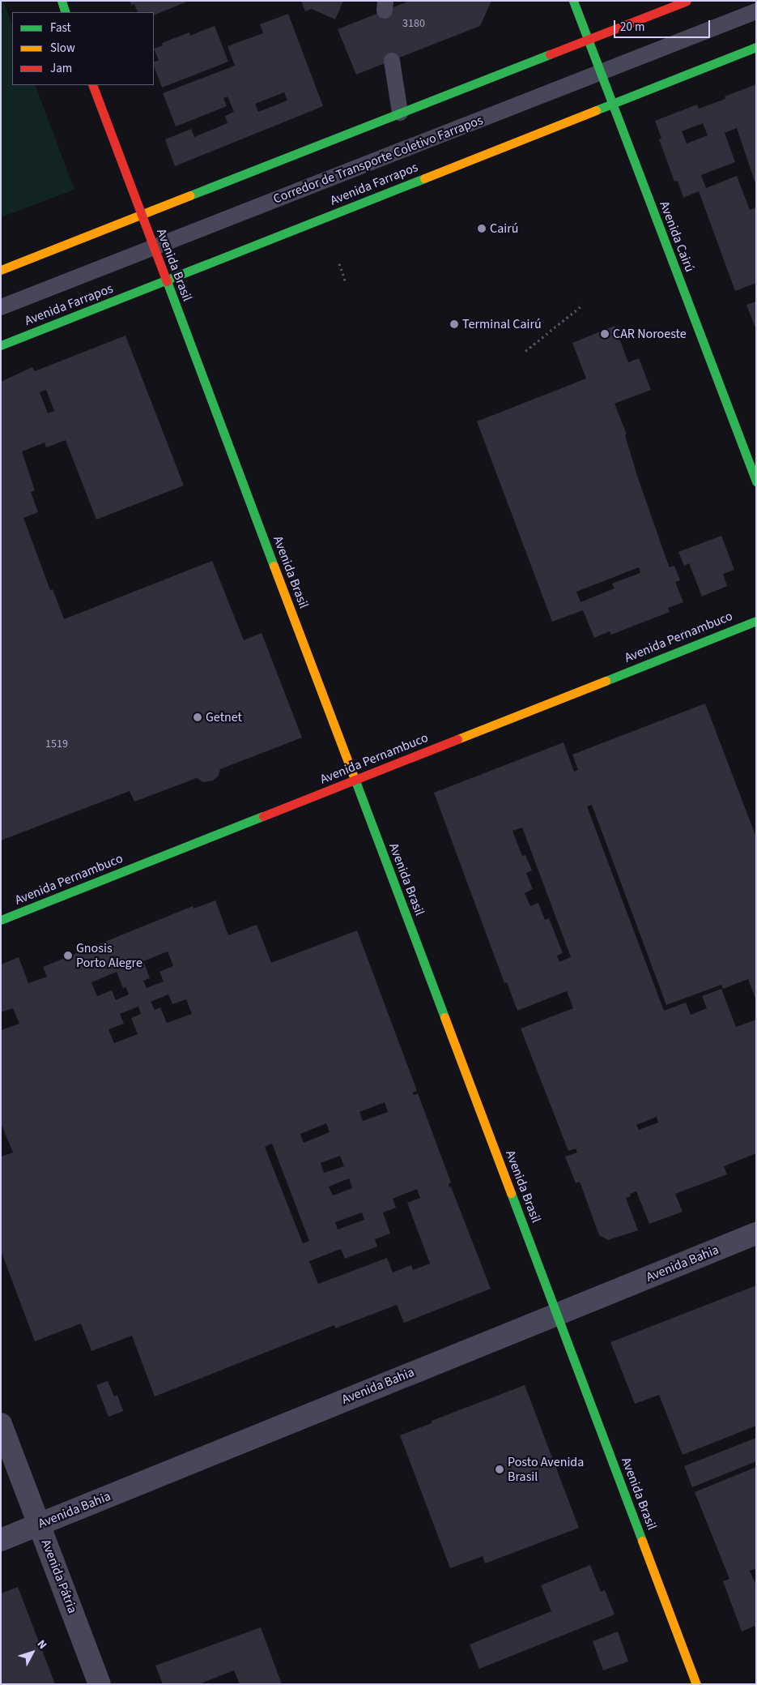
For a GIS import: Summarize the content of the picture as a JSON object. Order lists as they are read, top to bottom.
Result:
{
  "streets": {
    "main road": [
      "Avenida Farrapos",
      "Avenida Cairú",
      "Avenida Brasil",
      "Avenida Pernambuco"
    ],
    "street": ["Avenida Bahia", "Avenida Pátria"],
    "lane": ["Corredor de Transporte Coletivo Farrapos"]
  },
  "crossings": [
    ["Corredor de Transporte Coletivo Farrapos", "Avenida Cairú"],
    ["Corredor de Transporte Coletivo Farrapos", "Avenida Brasil"],
    ["Avenida Farrapos", "Avenida Cairú"],
    ["Avenida Farrapos", "Avenida Brasil"],
    ["Avenida Brasil", "Avenida Pernambuco"],
    ["Avenida Brasil", "Avenida Bahia"],
    ["Avenida Bahia", "Avenida Pátria"]
  ],
  "places": [
    "Cairú",
    "Terminal Cairú",
    "CAR Noroeste",
    "Getnet",
    "Gnosis Porto Alegre",
    "Posto Avenida Brasil"
  ],
  "house_numbers": ["3180", "1519"],
  "legend": ["Fast", "Slow", "Jam"],
  "scale_bar": "20 m",
  "north": "top right"
}
